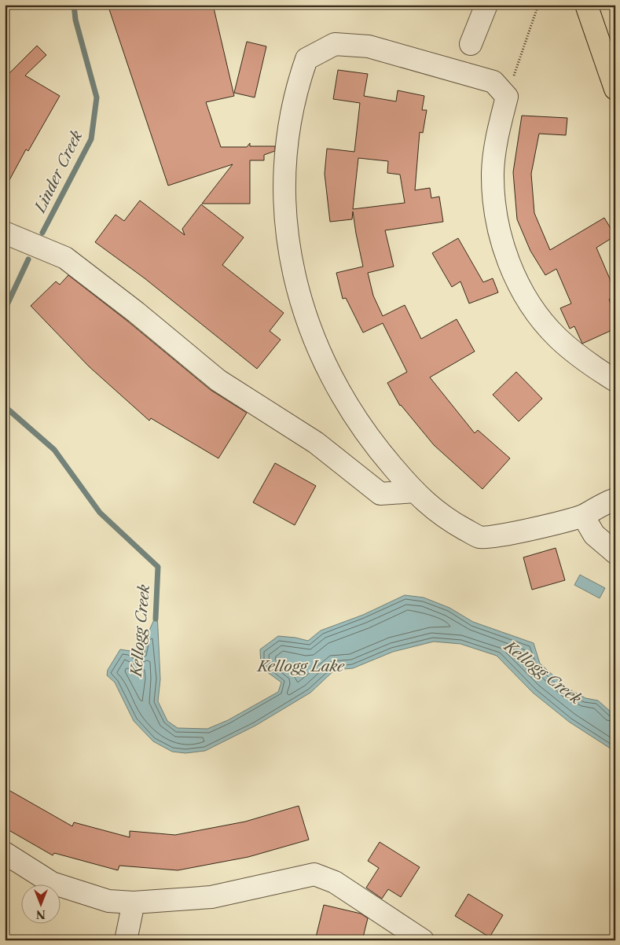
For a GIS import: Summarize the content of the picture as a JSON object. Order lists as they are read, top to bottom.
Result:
{
  "water": ["Linder Creek", "Kellogg Creek", "Kellogg Lake"],
  "north": "bottom"
}
